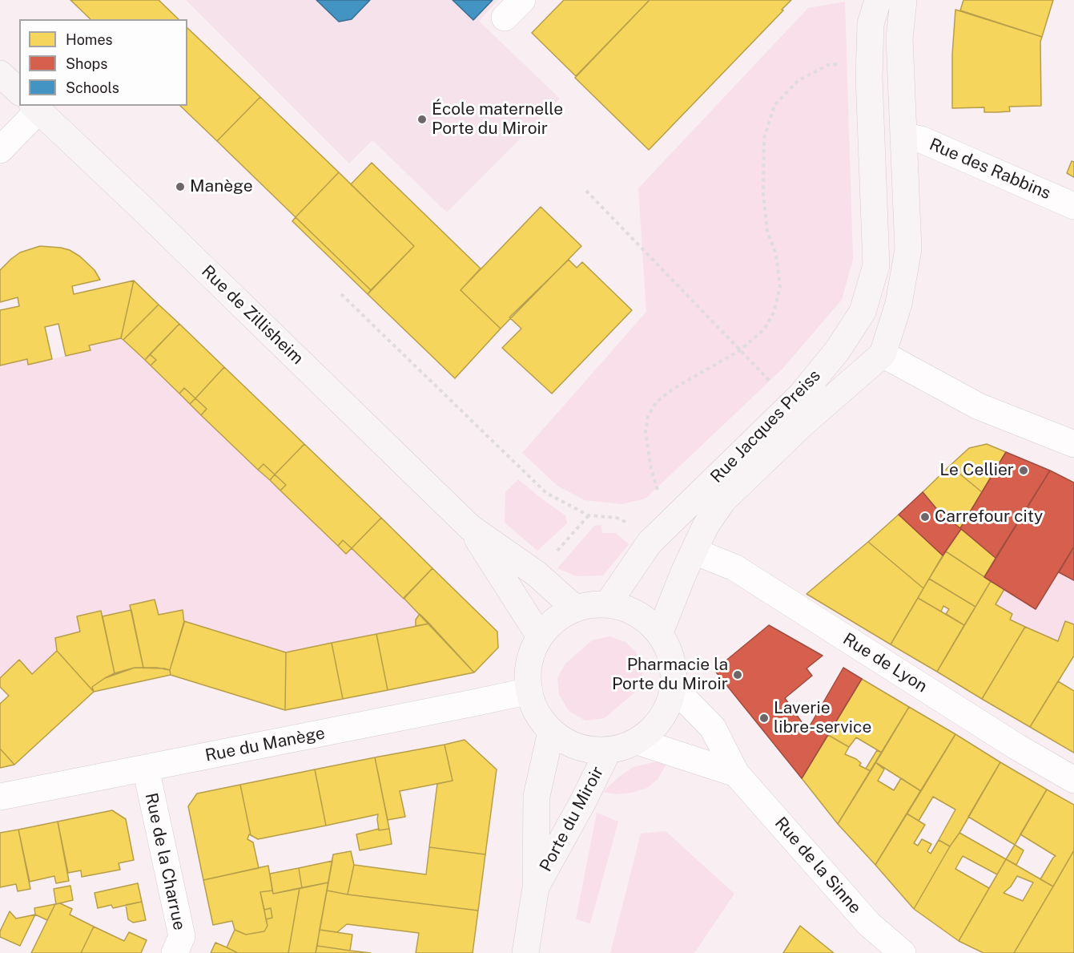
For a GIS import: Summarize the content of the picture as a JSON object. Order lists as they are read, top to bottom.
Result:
{
  "streets": {
    "main road": ["Rue de Zillisheim", "Rue Jacques Preiss", "Porte du Miroir"],
    "street": [
      "Rue des Rabbins",
      "Rue de Lyon",
      "Rue du Manège",
      "Rue de la Charrue",
      "Rue de la Sinne"
    ]
  },
  "crossings": [
    ["Rue des Rabbins", "Rue Jacques Preiss"],
    ["Rue de Zillisheim", "Rue Jacques Preiss"],
    ["Rue de Zillisheim", "Rue du Manège"],
    ["Rue de Zillisheim", "Porte du Miroir"],
    ["Rue de Zillisheim", "Rue de la Sinne"],
    ["Rue Jacques Preiss", "Rue de Lyon"],
    ["Rue Jacques Preiss", "Rue du Manège"],
    ["Rue Jacques Preiss", "Porte du Miroir"],
    ["Rue Jacques Preiss", "Rue de la Sinne"],
    ["Rue du Manège", "Porte du Miroir"],
    ["Rue du Manège", "Rue de la Charrue"],
    ["Rue du Manège", "Rue de la Sinne"],
    ["Porte du Miroir", "Rue de la Sinne"]
  ],
  "places": [
    "École maternelle Porte du Miroir",
    "Manège",
    "Le Cellier",
    "Carrefour city",
    "Pharmacie la Porte du Miroir",
    "Laverie libre-service"
  ],
  "legend": ["Homes", "Shops", "Schools"]
}
